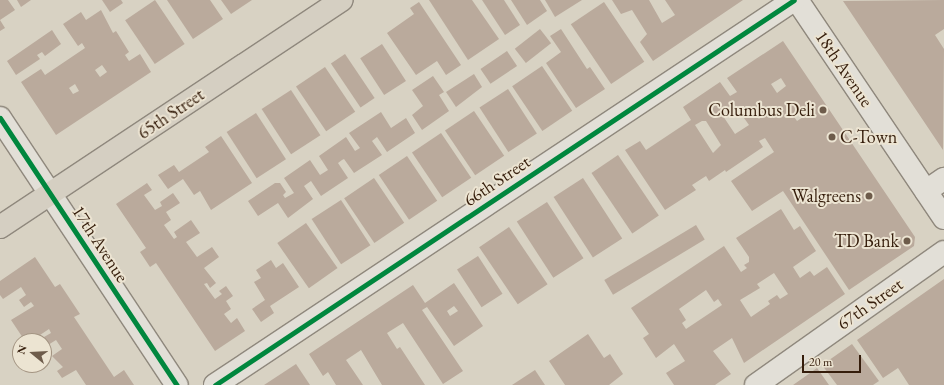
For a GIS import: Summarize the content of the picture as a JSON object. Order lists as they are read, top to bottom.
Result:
{
  "streets": {
    "main road": ["65th Street"],
    "street": [
      "18th Avenue",
      "66th Street",
      "17th Avenue",
      "67th Street"
    ]
  },
  "crossings": [
    ["65th Street", "17th Avenue"]
  ],
  "places": [
    "Columbus Deli",
    "C-Town",
    "Walgreens",
    "TD Bank"
  ],
  "scale_bar": "20 m",
  "north": "left"
}
